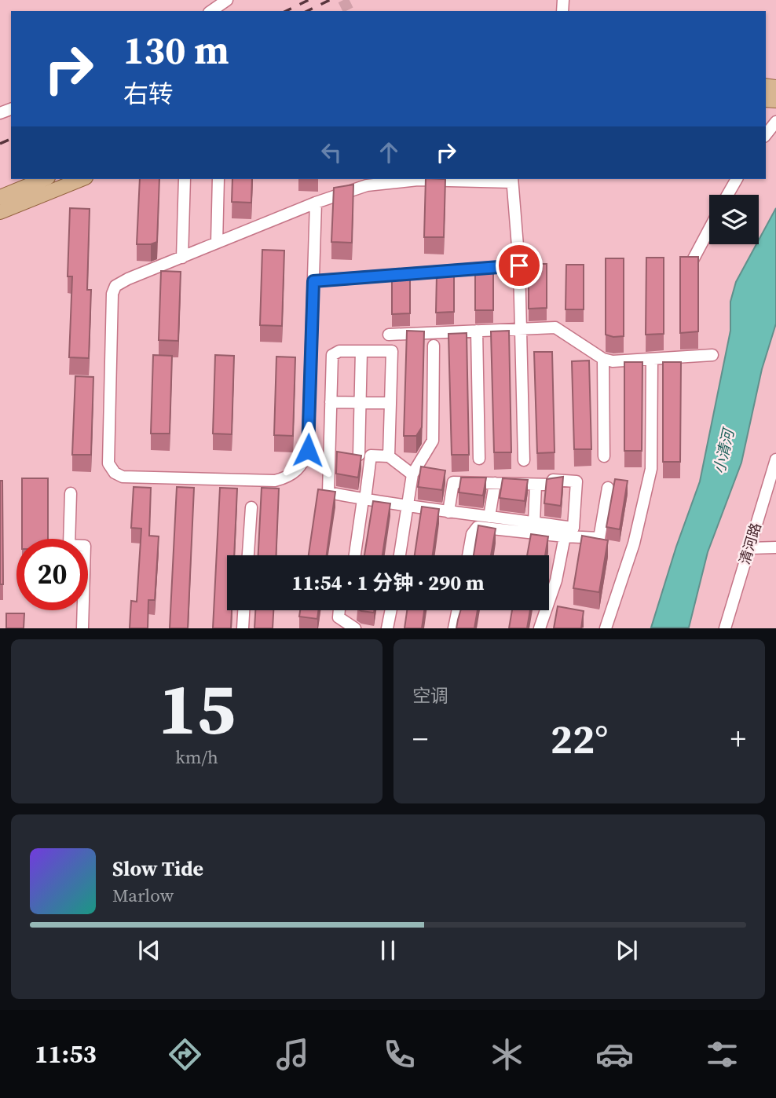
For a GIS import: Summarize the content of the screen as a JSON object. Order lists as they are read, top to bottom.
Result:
{
  "streets": {
    "street": ["清河路"]
  },
  "water": ["小清河"],
  "page": {
    "turn": ["130 m", "右转"],
    "limit": "20",
    "trip": "11:54 · 1 分钟 · 290 m",
    "tile": [
      ["15", "km/h"],
      "空调"
    ],
    "heat": ["−", "22°", "+"],
    "song": ["Slow Tide", "Marlow"],
    "tabs": "11:53"
  }
}
